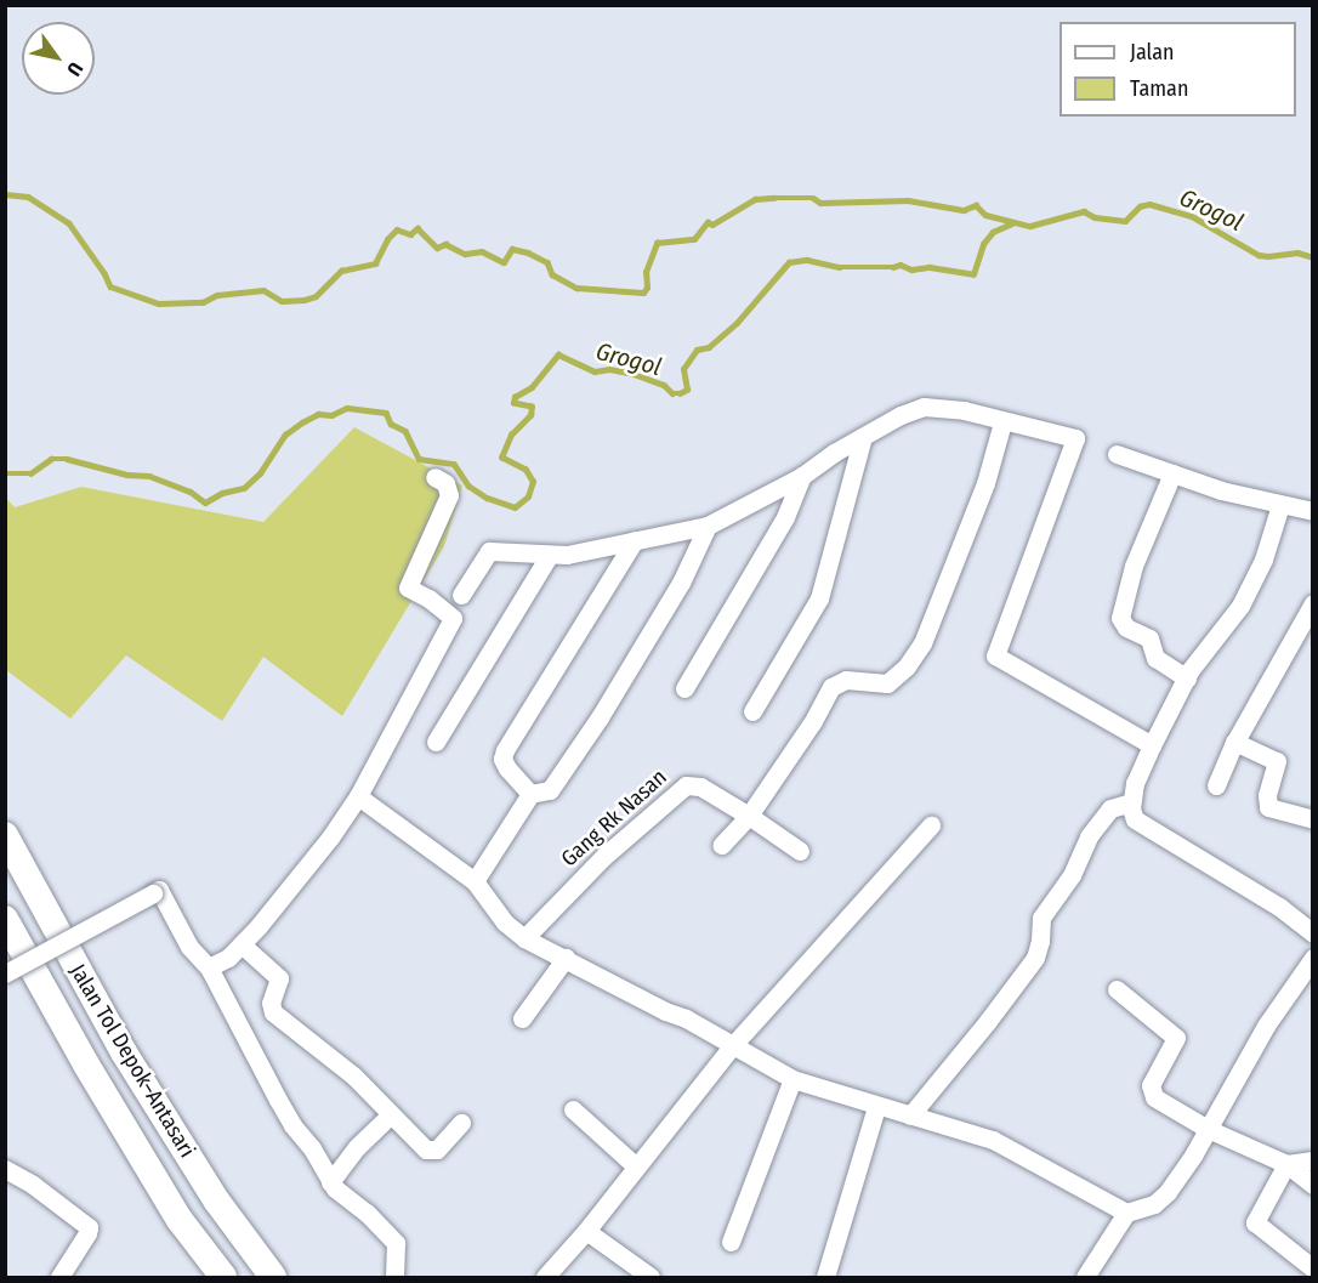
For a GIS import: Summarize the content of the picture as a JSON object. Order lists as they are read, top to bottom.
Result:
{
  "streets": {
    "highway": ["Jalan Tol Depok–Antasari"],
    "street": ["Gang Rk Nasan"]
  },
  "water": ["Grogol"],
  "legend": ["Jalan", "Taman"],
  "north": "bottom right"
}
